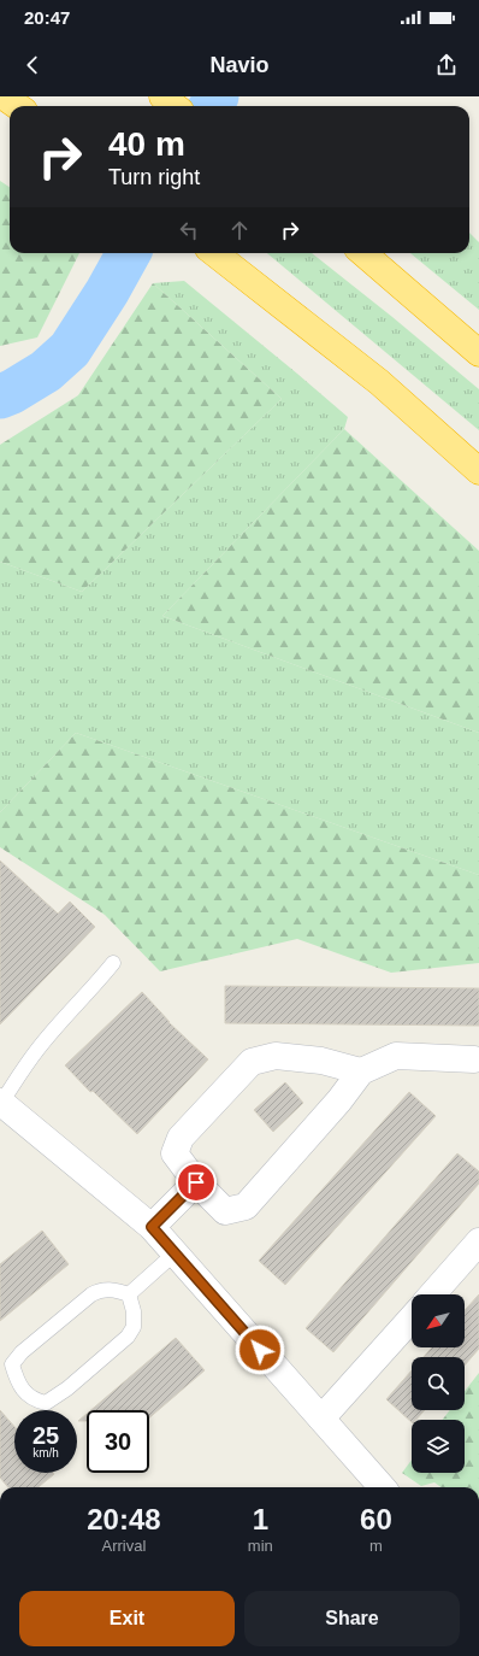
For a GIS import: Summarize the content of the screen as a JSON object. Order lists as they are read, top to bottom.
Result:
{
  "north": "bottom left",
  "page": {
    "status": "20:47",
    "header": "Navio",
    "turn": ["40 m", "Turn right"],
    "speed": "25 km/h",
    "limit": "30",
    "eta": [
      "20:48",
      "Arrival",
      "1",
      "min",
      "60",
      "m"
    ],
    "buttons": ["Exit", "Share"]
  }
}
